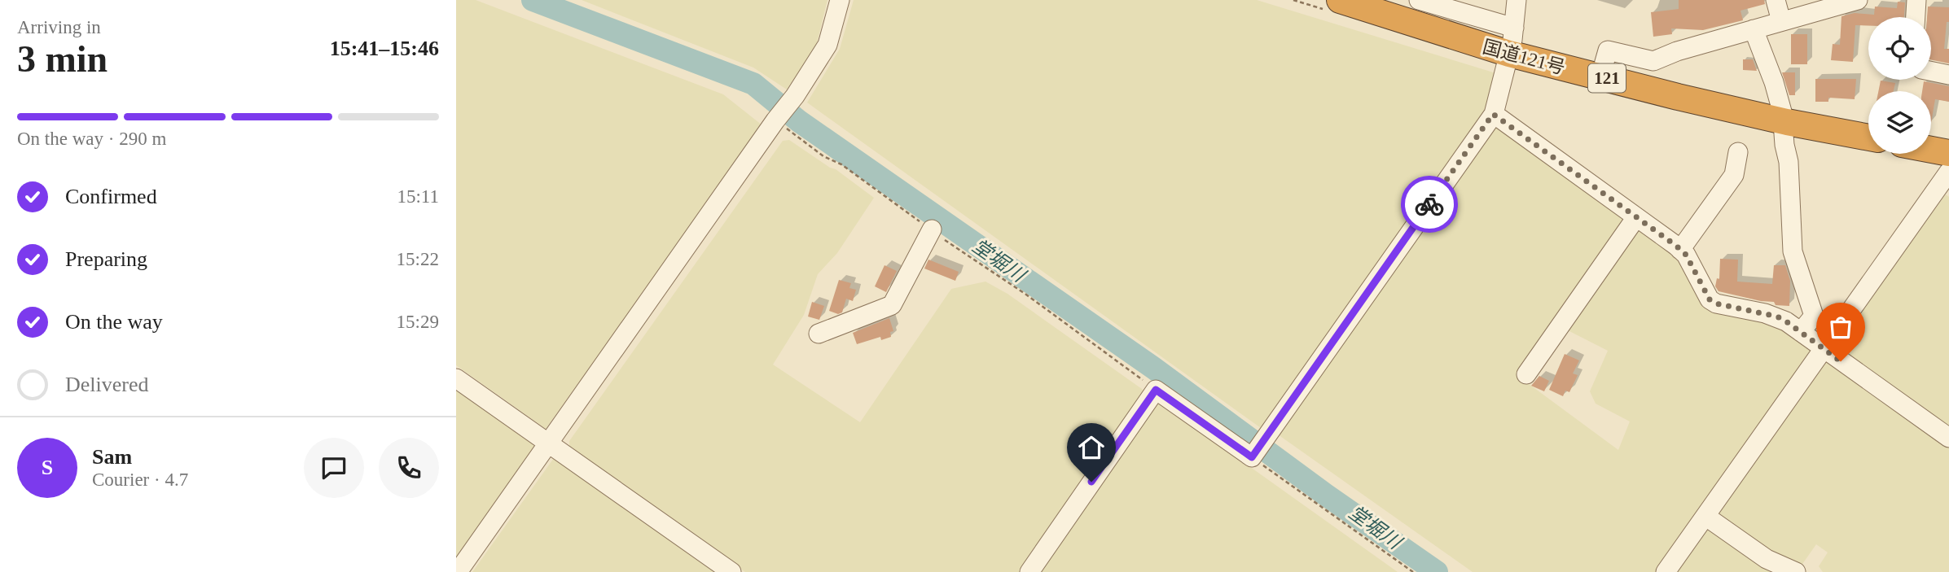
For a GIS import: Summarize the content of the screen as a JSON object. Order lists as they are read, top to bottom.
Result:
{
  "streets": {
    "highway": ["国道121号", "121"]
  },
  "water": ["堂堀川"],
  "page": {
    "heading": ["3 min", "Arriving in", "15:41–15:46"],
    "panel": ["Sam", "Courier · 4.7"],
    "bar": "On the way · 290 m",
    "list": [
      ["Confirmed", "15:11"],
      ["Preparing", "15:22"],
      ["On the way", "15:29"],
      "Delivered"
    ],
    "round": "S"
  }
}
